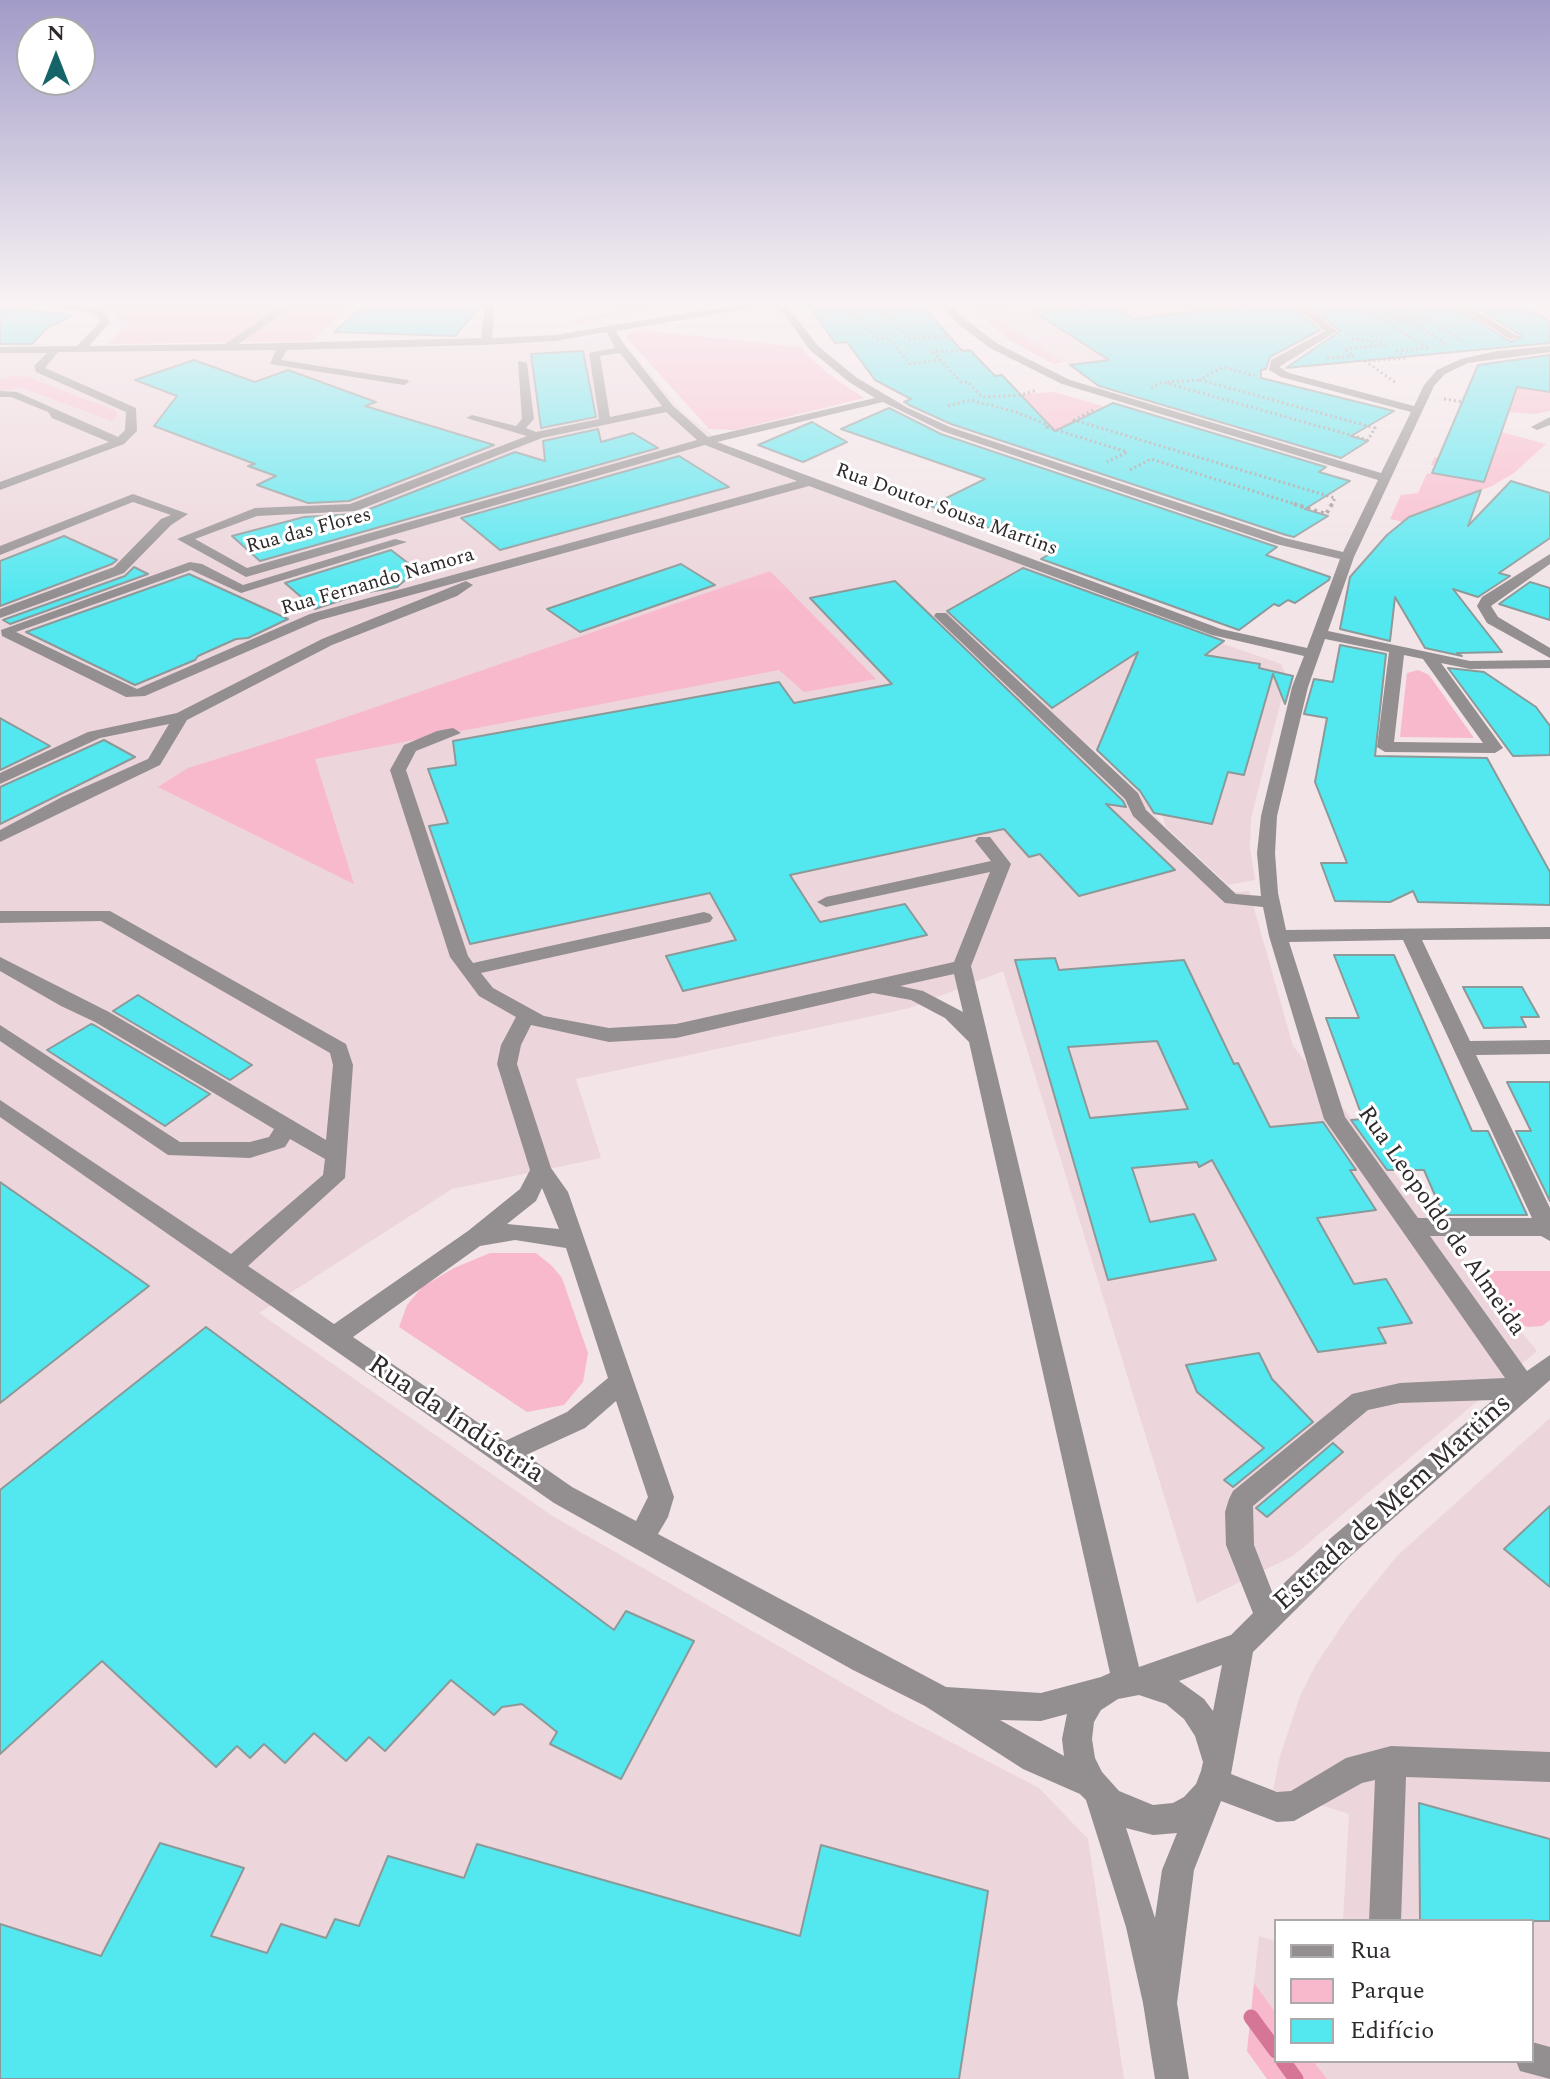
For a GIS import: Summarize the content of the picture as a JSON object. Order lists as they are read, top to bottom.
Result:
{
  "streets": {
    "street": [
      "Rua Doutor Sousa Martins",
      "Rua das Flores",
      "Rua Fernando Namora",
      "Rua Leopoldo de Almeida",
      "Rua da Indústria",
      "Estrada de Mem Martins"
    ]
  },
  "crossings": [
    ["Rua Doutor Sousa Martins", "Rua das Flores"],
    ["Rua Doutor Sousa Martins", "Rua Fernando Namora"],
    ["Rua Doutor Sousa Martins", "Rua Leopoldo de Almeida"],
    ["Rua Leopoldo de Almeida", "Estrada de Mem Martins"],
    ["Rua da Indústria", "Estrada de Mem Martins"]
  ],
  "legend": ["Rua", "Parque", "Edifício"],
  "north": "top"
}
